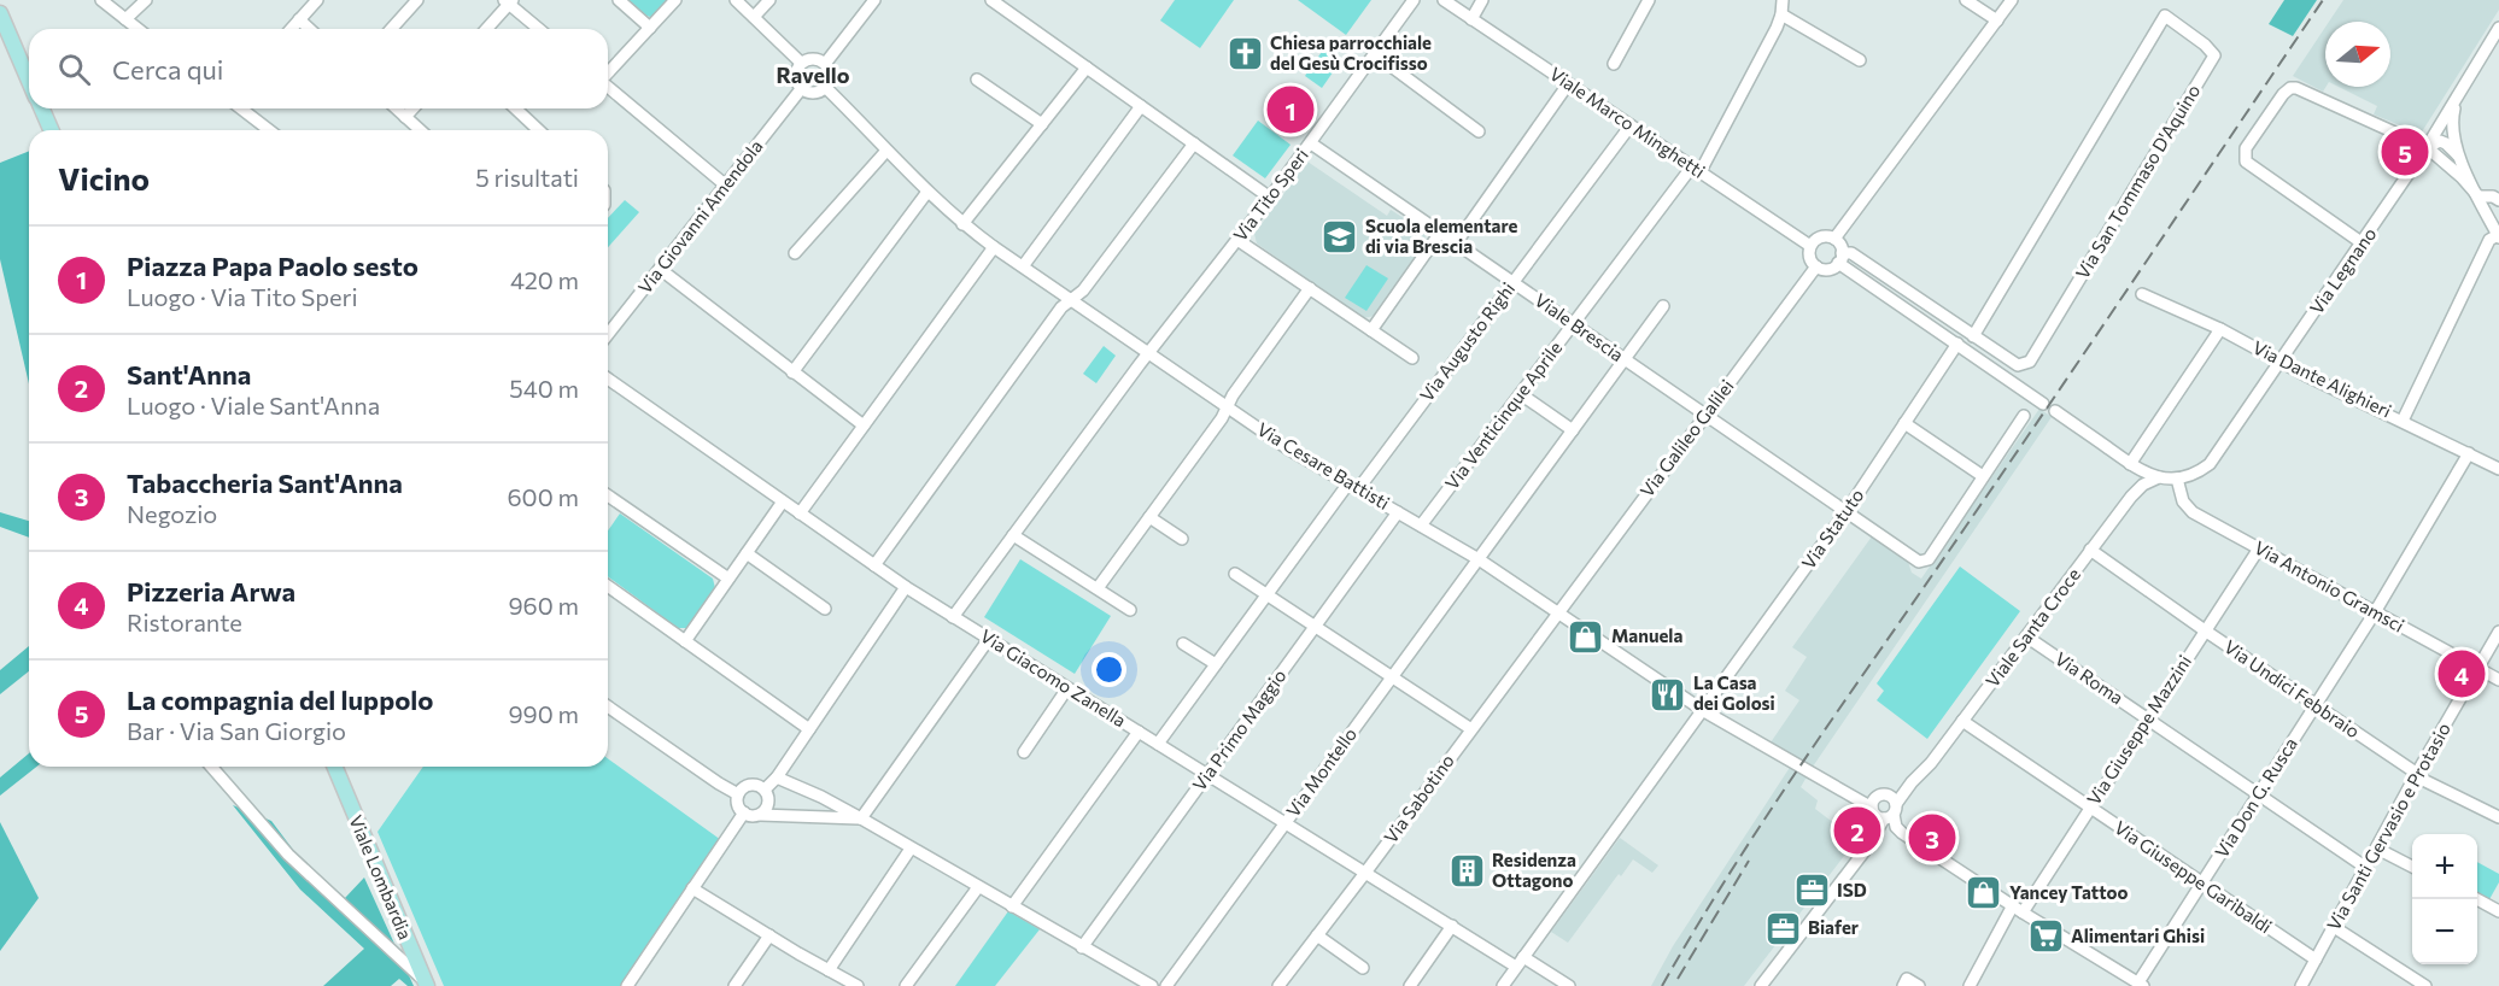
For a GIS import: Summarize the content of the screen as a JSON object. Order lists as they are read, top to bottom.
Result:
{
  "streets": {
    "main road": ["Viale Lombardia"],
    "street": [
      "Viale Marco Minghetti",
      "Via San Tommaso D'Aquino",
      "Via Tito Speri",
      "Via Giovanni Amendola",
      "Via Legnano",
      "Viale Brescia",
      "Via Augusto Righi",
      "Via Dante Alighieri",
      "Via Venticinque Aprile",
      "Via Galileo Galilei",
      "Via Cesare Battisti",
      "Via Statuto",
      "Via Antonio Gramsci",
      "Viale Santa Croce",
      "Via Giacomo Zanella",
      "Via Roma",
      "Via Undici Febbraio",
      "Via Primo Maggio",
      "Via Giuseppe Mazzini",
      "Via Montello",
      "Via Don G. Rusca",
      "Via Sabotino",
      "Via Santi Gervasio e Protasio",
      "Via Giuseppe Garibaldi"
    ]
  },
  "crossings": [
    ["Viale Marco Minghetti", "Via Augusto Righi"],
    ["Viale Marco Minghetti", "Via Venticinque Aprile"],
    ["Viale Marco Minghetti", "Via Galileo Galilei"],
    ["Via Tito Speri", "Viale Brescia"],
    ["Via Tito Speri", "Via Cesare Battisti"],
    ["Via Tito Speri", "Via Giacomo Zanella"],
    ["Via Giovanni Amendola", "Via Cesare Battisti"],
    ["Via Legnano", "Via Dante Alighieri"],
    ["Via Legnano", "Via Antonio Gramsci"],
    ["Via Legnano", "Viale Santa Croce"],
    ["Viale Brescia", "Via Augusto Righi"],
    ["Viale Brescia", "Via Venticinque Aprile"],
    ["Viale Brescia", "Via Galileo Galilei"],
    ["Viale Brescia", "Via Statuto"],
    ["Viale Brescia", "Via Montello"],
    ["Via Augusto Righi", "Via Cesare Battisti"],
    ["Via Augusto Righi", "Via Giacomo Zanella"],
    ["Via Dante Alighieri", "Via Don G. Rusca"],
    ["Via Venticinque Aprile", "Via Cesare Battisti"],
    ["Via Galileo Galilei", "Via Cesare Battisti"],
    ["Via Galileo Galilei", "Via Sabotino"],
    ["Via Cesare Battisti", "Via Statuto"],
    ["Via Cesare Battisti", "Viale Santa Croce"],
    ["Via Cesare Battisti", "Via Primo Maggio"],
    ["Via Cesare Battisti", "Via Montello"],
    ["Via Cesare Battisti", "Via Sabotino"],
    ["Via Statuto", "Via Giacomo Zanella"],
    ["Via Antonio Gramsci", "Via Giuseppe Mazzini"],
    ["Via Antonio Gramsci", "Via Don G. Rusca"],
    ["Via Antonio Gramsci", "Via Santi Gervasio e Protasio"],
    ["Viale Santa Croce", "Via Roma"],
    ["Viale Santa Croce", "Via Undici Febbraio"],
    ["Viale Santa Croce", "Via Giuseppe Garibaldi"],
    ["Via Giacomo Zanella", "Via Primo Maggio"],
    ["Via Giacomo Zanella", "Via Montello"],
    ["Via Giacomo Zanella", "Via Sabotino"],
    ["Via Roma", "Via Giuseppe Mazzini"],
    ["Via Roma", "Via Don G. Rusca"],
    ["Via Roma", "Via Santi Gervasio e Protasio"],
    ["Via Undici Febbraio", "Via Giuseppe Mazzini"],
    ["Via Undici Febbraio", "Via Don G. Rusca"],
    ["Via Undici Febbraio", "Via Santi Gervasio e Protasio"],
    ["Via Giuseppe Mazzini", "Via Giuseppe Garibaldi"],
    ["Via Don G. Rusca", "Via Giuseppe Garibaldi"],
    ["Via Santi Gervasio e Protasio", "Via Giuseppe Garibaldi"]
  ],
  "districts": ["Ravello"],
  "places": {
    "church": ["Chiesa parrocchiale del Gesù Crocifisso"],
    "school or university": ["Scuola elementare di via Brescia"],
    "shop": ["Manuela", "Yancey Tattoo"],
    "restaurant": ["La Casa dei Golosi"],
    "building": ["Residenza Ottagono"],
    "office": ["ISD", "Biafer"],
    "supermarket": ["Alimentari Ghisi"]
  },
  "north": "right",
  "page": {
    "search": "Cerca qui",
    "pins": [
      "1",
      "5",
      "4",
      "2",
      "3"
    ],
    "heading": ["Vicino", "5 risultati"],
    "list": [
      {
        "mark": "1",
        "name": "Piazza Papa Paolo sesto",
        "note": "Luogo · Via Tito Speri",
        "value": "420 m"
      },
      {
        "mark": "2",
        "name": "Sant'Anna",
        "note": "Luogo · Viale Sant'Anna",
        "value": "540 m"
      },
      {
        "mark": "3",
        "name": "Tabaccheria Sant'Anna",
        "note": "Negozio",
        "value": "600 m"
      },
      {
        "mark": "4",
        "name": "Pizzeria Arwa",
        "note": "Ristorante",
        "value": "960 m"
      },
      {
        "mark": "5",
        "name": "La compagnia del luppolo",
        "note": "Bar · Via San Giorgio",
        "value": "990 m"
      }
    ],
    "map_buttons": ["+", "−"]
  }
}
